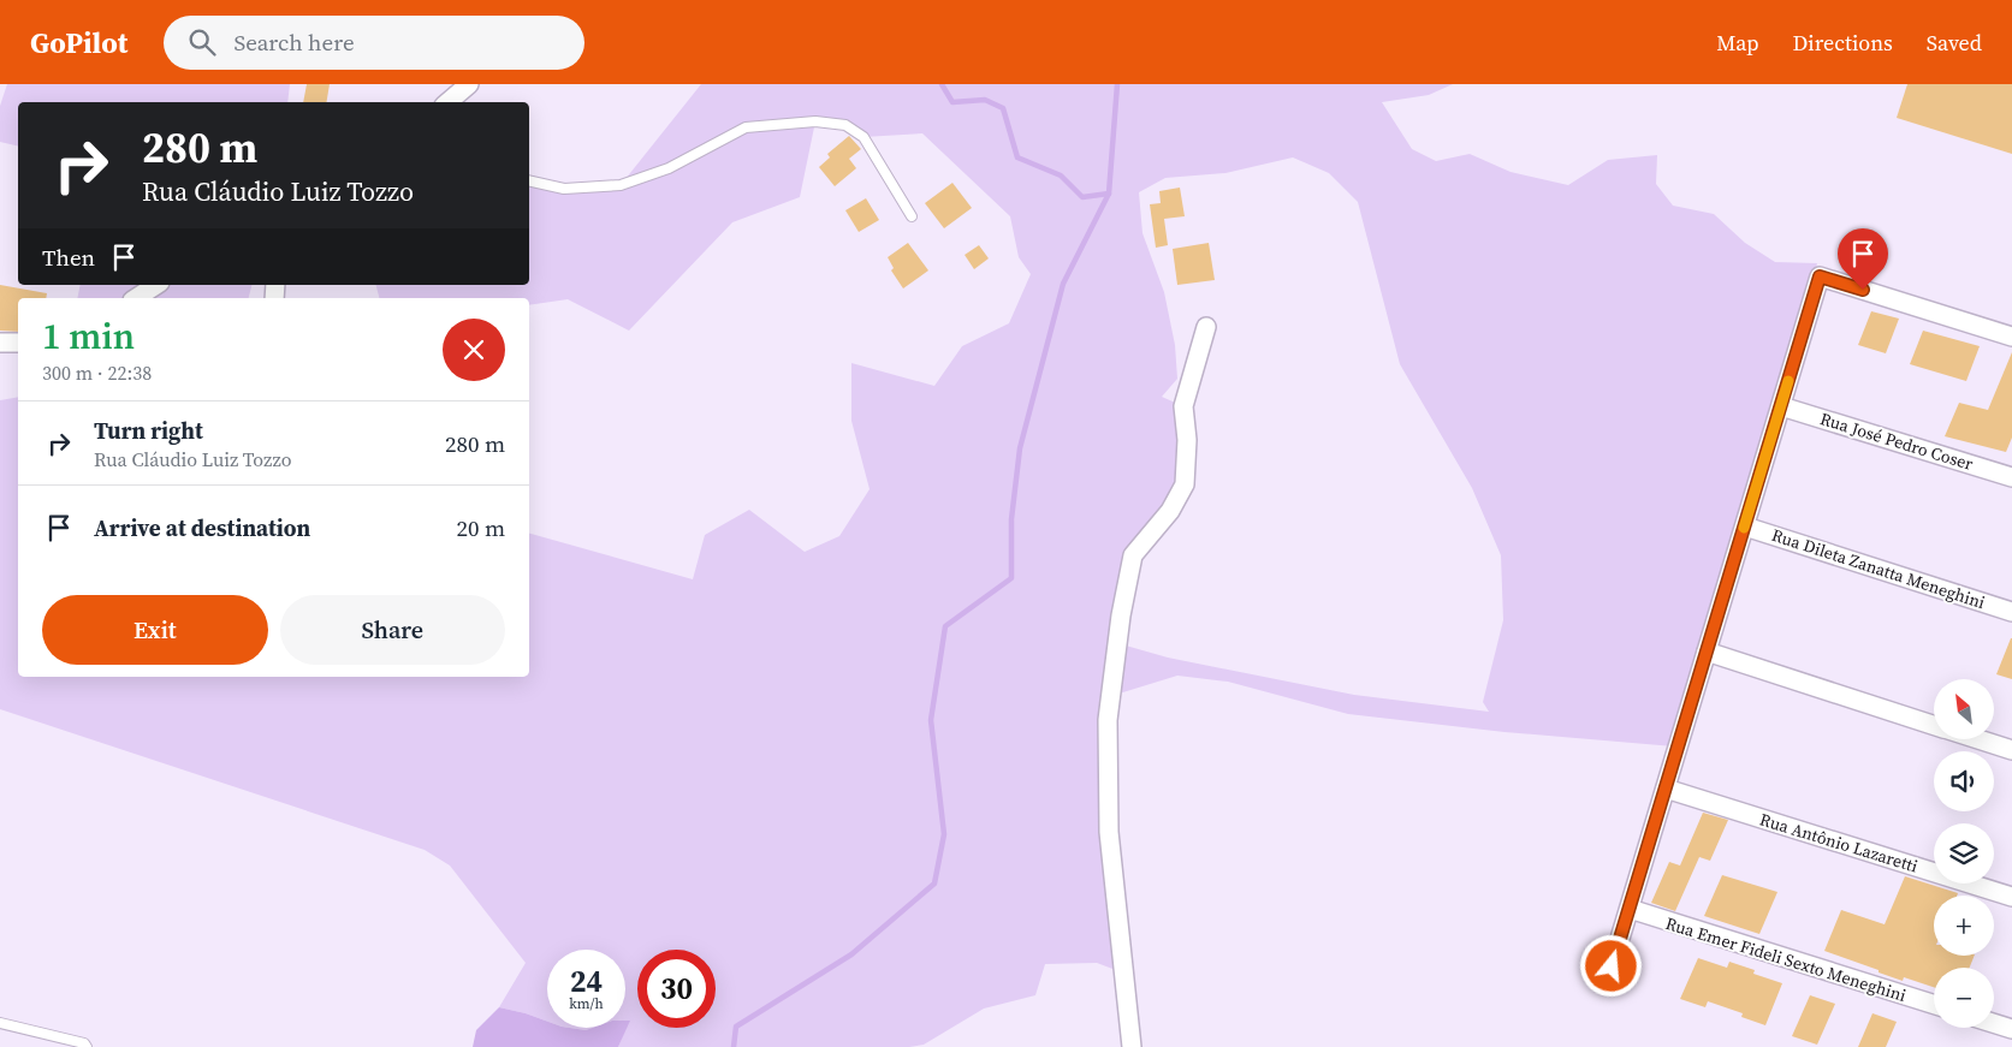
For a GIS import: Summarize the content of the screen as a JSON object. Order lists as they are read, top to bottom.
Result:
{
  "streets": {
    "street": [
      "Rua José Pedro Coser",
      "Rua Dileta Zanatta Meneghini",
      "Rua Antônio Lazaretti",
      "Rua Emer Fideli Sexto Meneghini"
    ]
  },
  "north": "top left",
  "page": {
    "header": "GoPilot",
    "search": "Search here",
    "nav": ["Map", "Directions", "Saved"],
    "turn": ["280 m", "Rua Cláudio Luiz Tozzo"],
    "then": "Then",
    "heading": ["1 min", "300 m · 22:38"],
    "list": [
      {
        "name": "Turn right",
        "note": "Rua Cláudio Luiz Tozzo",
        "value": "280 m"
      },
      {
        "name": "Arrive at destination",
        "value": "20 m"
      }
    ],
    "buttons": ["Exit", "Share"],
    "map_buttons": ["+", "−"],
    "speed": "24 km/h",
    "limit": "30"
  }
}
